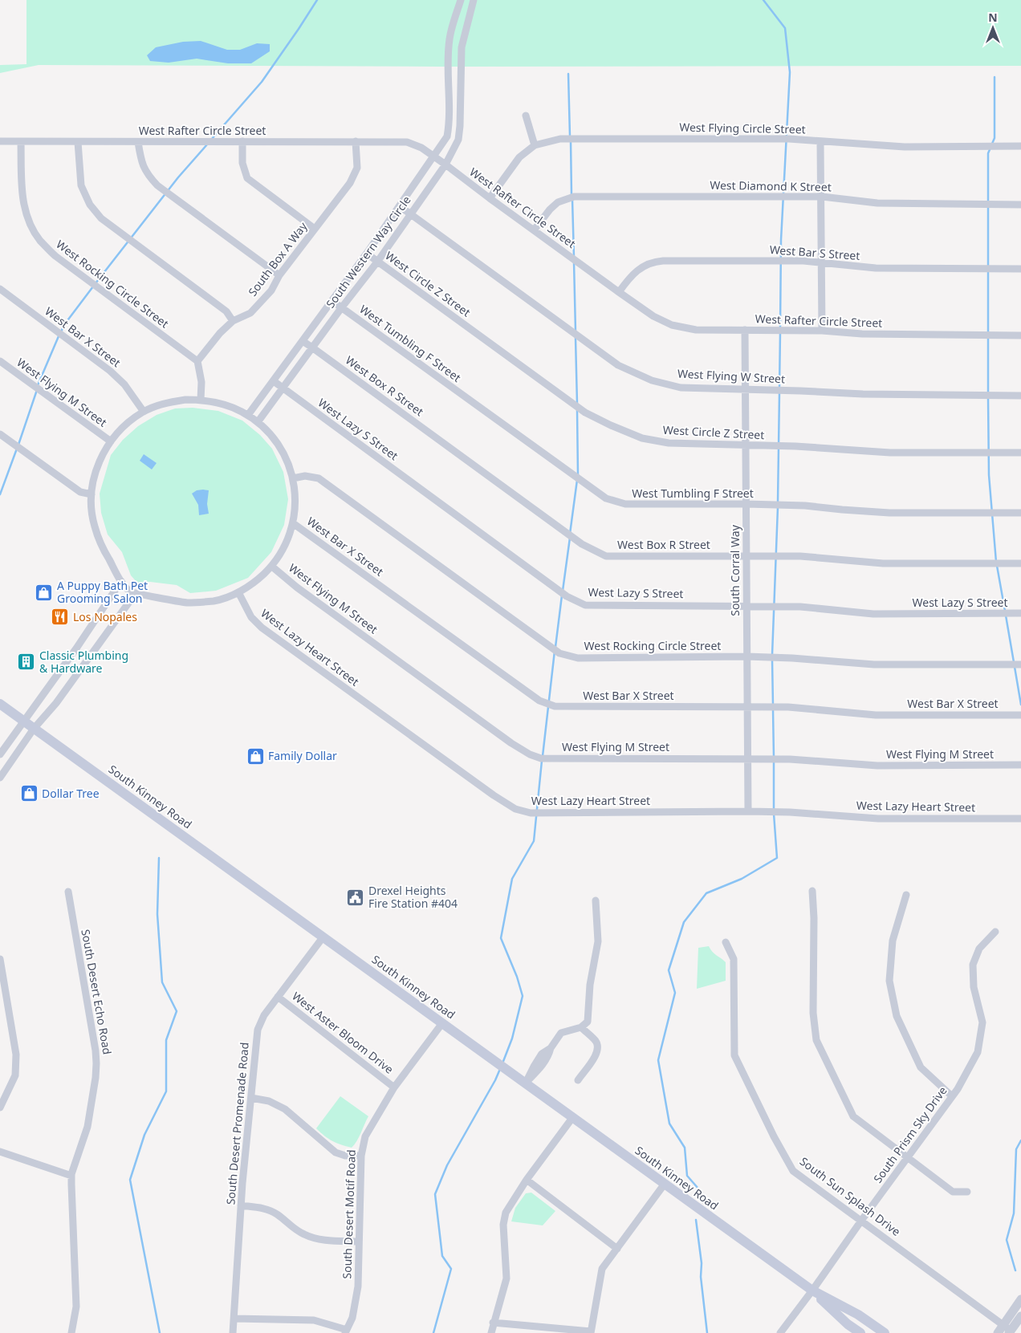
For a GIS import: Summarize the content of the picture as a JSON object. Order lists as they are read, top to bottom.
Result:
{
  "streets": {
    "main road": ["South Kinney Road"],
    "street": [
      "West Flying Circle Street",
      "West Rafter Circle Street",
      "West Diamond K Street",
      "South Western Way Circle",
      "West Bar S Street",
      "South Box A Way",
      "West Rocking Circle Street",
      "West Circle Z Street",
      "West Bar X Street",
      "West Tumbling F Street",
      "West Flying W Street",
      "West Box R Street",
      "West Flying M Street",
      "West Lazy S Street",
      "South Corral Way",
      "West Lazy Heart Street",
      "South Desert Echo Road",
      "West Aster Bloom Drive",
      "South Desert Promenade Road",
      "South Prism Sky Drive",
      "South Sun Splash Drive",
      "South Desert Motif Road"
    ]
  },
  "crossings": [
    ["West Flying Circle Street", "West Rafter Circle Street"],
    ["West Rafter Circle Street", "West Diamond K Street"],
    ["West Rafter Circle Street", "South Western Way Circle"],
    ["West Rafter Circle Street", "West Bar S Street"],
    ["West Rafter Circle Street", "South Box A Way"],
    ["West Rafter Circle Street", "West Rocking Circle Street"],
    ["West Rafter Circle Street", "South Corral Way"],
    ["South Western Way Circle", "West Circle Z Street"],
    ["South Western Way Circle", "West Tumbling F Street"],
    ["South Western Way Circle", "West Flying W Street"],
    ["South Western Way Circle", "West Box R Street"],
    ["South Western Way Circle", "West Lazy S Street"],
    ["South Box A Way", "West Rocking Circle Street"],
    ["West Rocking Circle Street", "South Corral Way"],
    ["West Circle Z Street", "South Corral Way"],
    ["West Bar X Street", "South Corral Way"],
    ["West Tumbling F Street", "South Corral Way"],
    ["West Flying W Street", "South Corral Way"],
    ["West Box R Street", "South Corral Way"],
    ["West Flying M Street", "South Corral Way"],
    ["West Lazy S Street", "South Corral Way"],
    ["South Corral Way", "West Lazy Heart Street"],
    ["South Kinney Road", "South Desert Promenade Road"],
    ["South Kinney Road", "South Prism Sky Drive"],
    ["South Kinney Road", "South Desert Motif Road"],
    ["West Aster Bloom Drive", "South Desert Promenade Road"],
    ["West Aster Bloom Drive", "South Desert Motif Road"],
    ["South Prism Sky Drive", "South Sun Splash Drive"]
  ],
  "places": {
    "shop": ["A Puppy Bath Pet Grooming Salon", "Family Dollar", "Dollar Tree"],
    "restaurant": ["Los Nopales"],
    "building": ["Classic Plumbing & Hardware"],
    "public building": ["Drexel Heights Fire Station #404"]
  },
  "north": "top"
}
